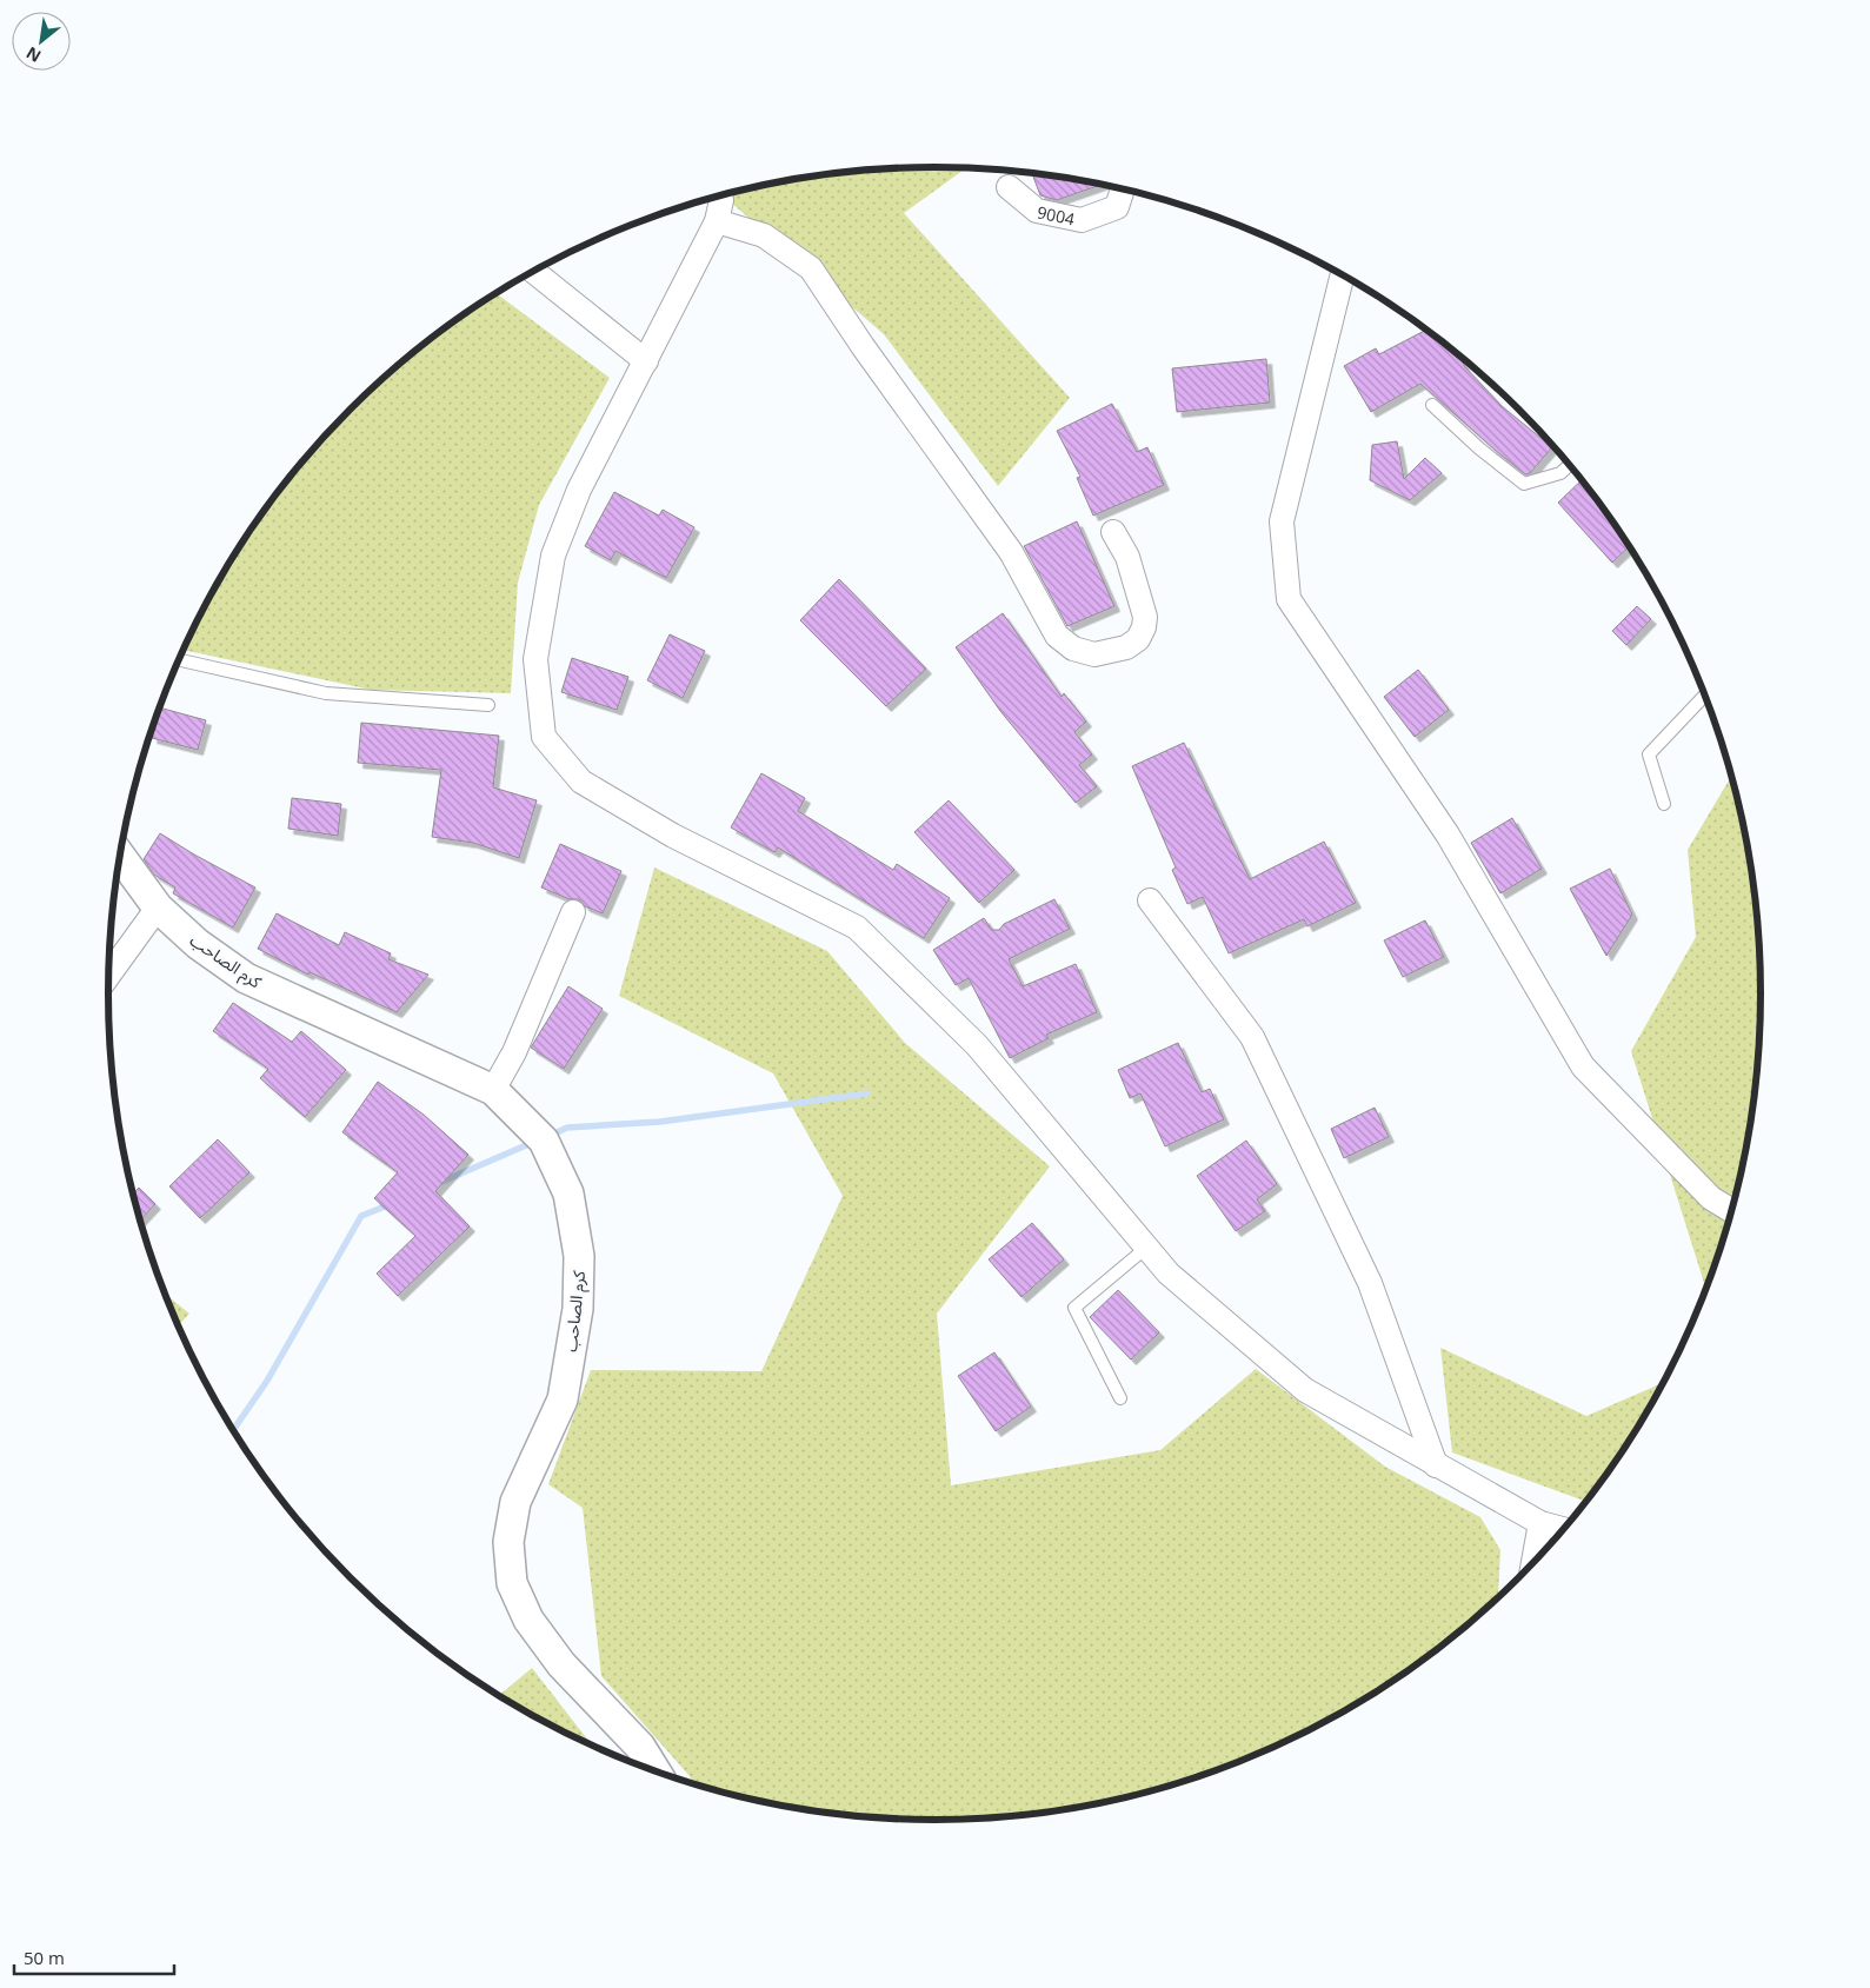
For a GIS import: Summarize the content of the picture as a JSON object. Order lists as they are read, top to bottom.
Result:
{
  "streets": {
    "street": ["9004", "كرم الصاحب"]
  },
  "scale_bar": "50 m",
  "north": "bottom left"
}
